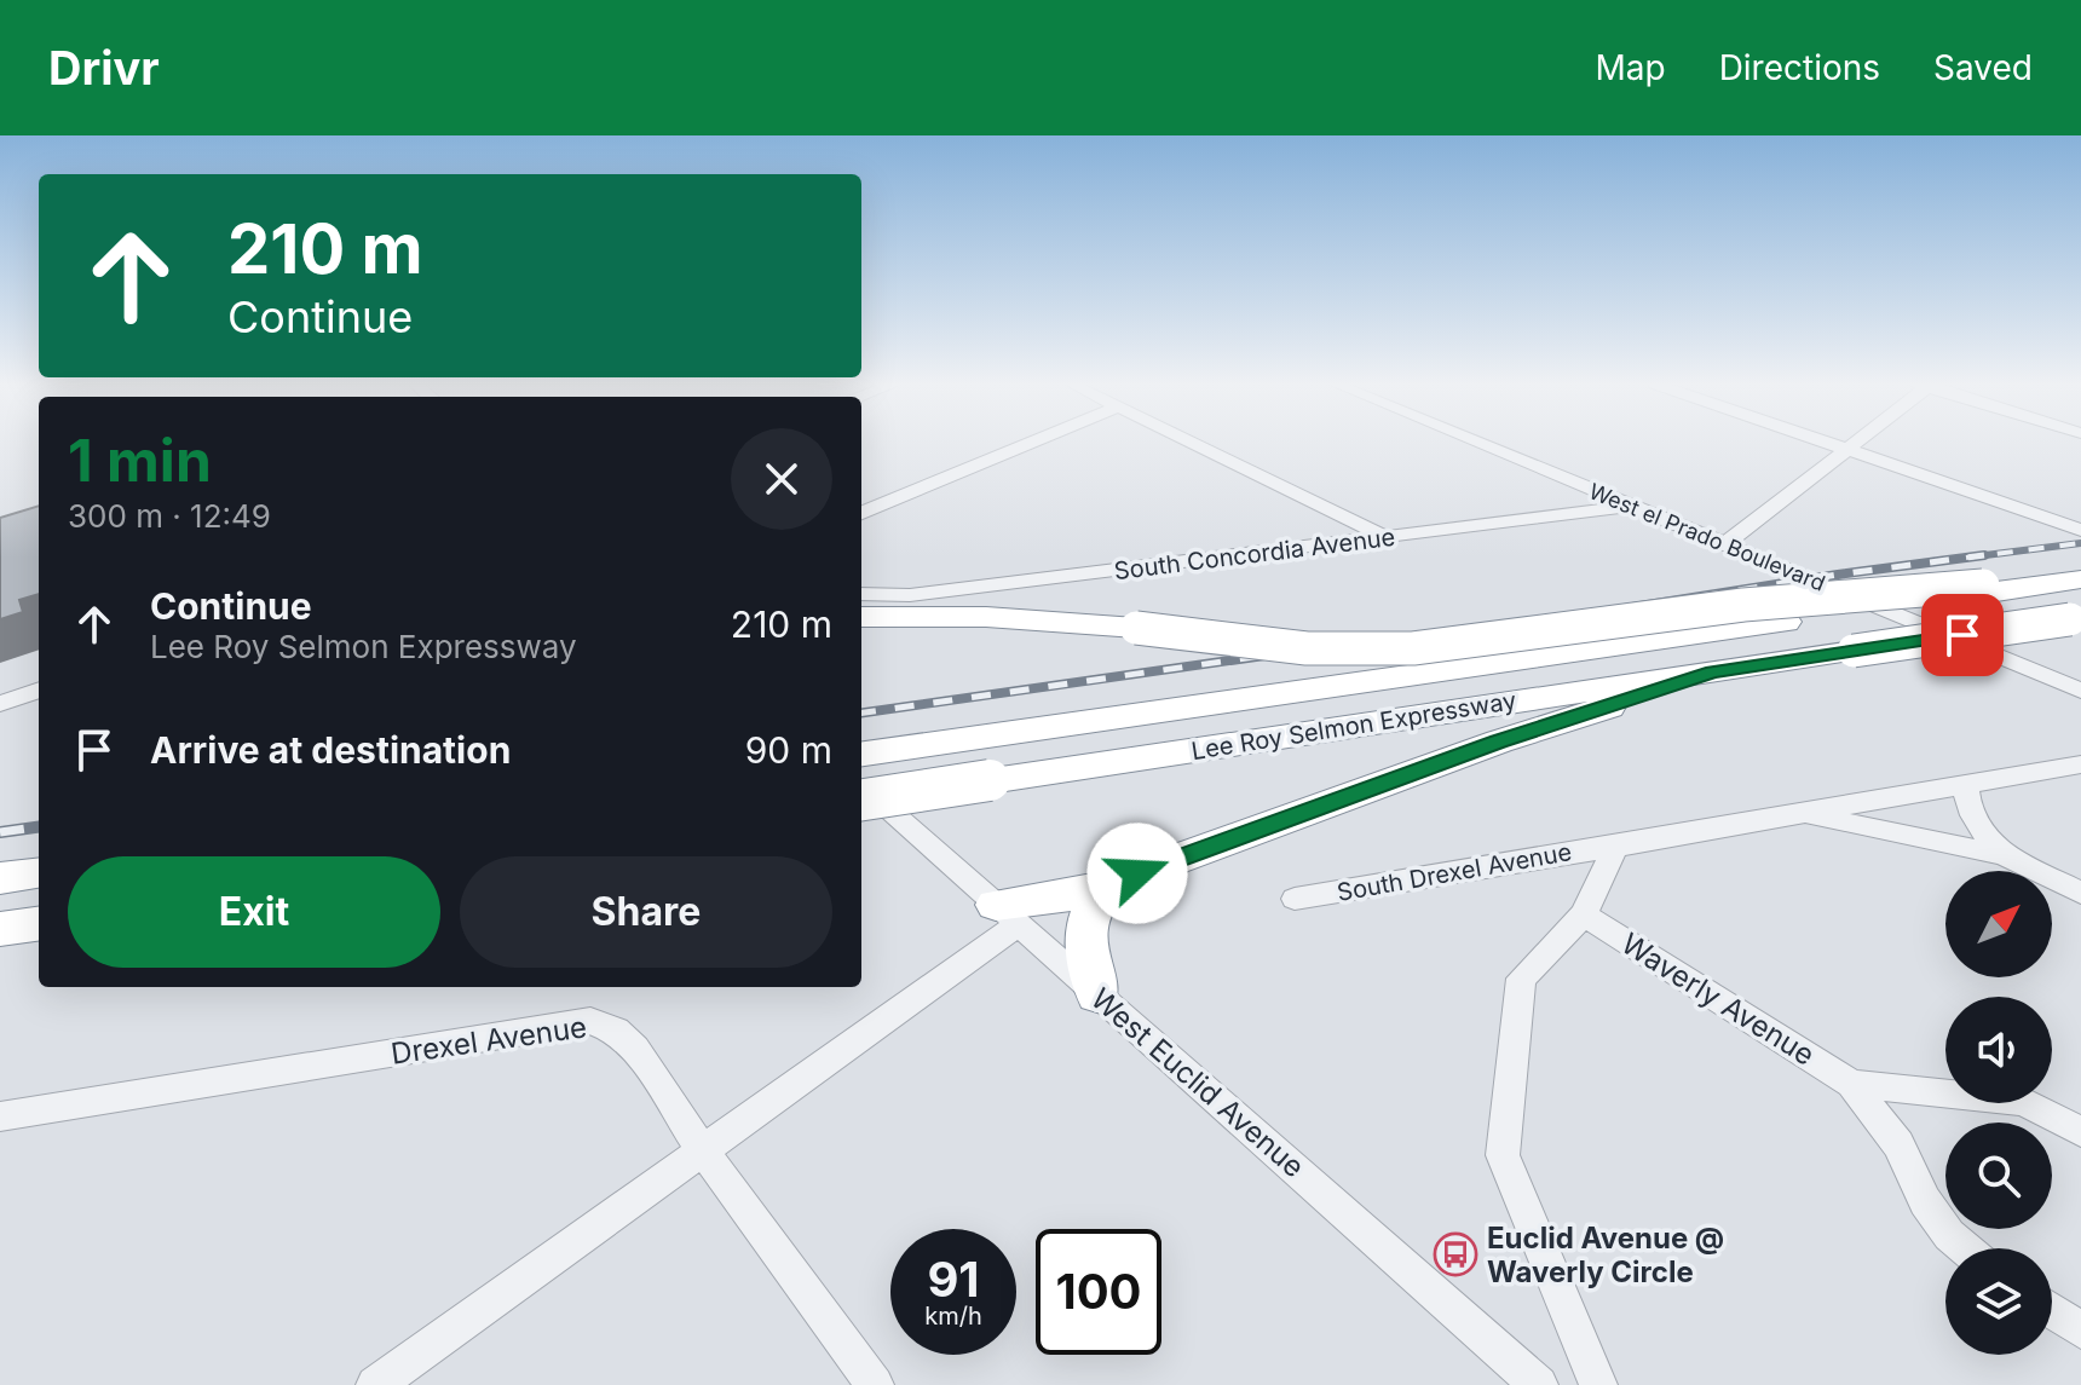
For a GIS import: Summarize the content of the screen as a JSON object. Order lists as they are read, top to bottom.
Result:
{
  "streets": {
    "highway": ["Lee Roy Selmon Expressway"],
    "street": [
      "West el Prado Boulevard",
      "South Concordia Avenue",
      "South Drexel Avenue",
      "Waverly Avenue",
      "Drexel Avenue",
      "West Euclid Avenue"
    ]
  },
  "crossings": [
    ["West el Prado Boulevard", "South Concordia Avenue"]
  ],
  "places": {
    "bus stop": ["Euclid Avenue @ Waverly Circle"]
  },
  "north": "top right",
  "page": {
    "header": "Drivr",
    "nav": ["Map", "Directions", "Saved"],
    "turn": ["210 m", "Continue"],
    "heading": ["1 min", "300 m · 12:49"],
    "list": [
      {
        "name": "Continue",
        "note": "Lee Roy Selmon Expressway",
        "value": "210 m"
      },
      {
        "name": "Arrive at destination",
        "value": "90 m"
      }
    ],
    "buttons": ["Exit", "Share"],
    "speed": "91 km/h",
    "limit": "100"
  }
}
